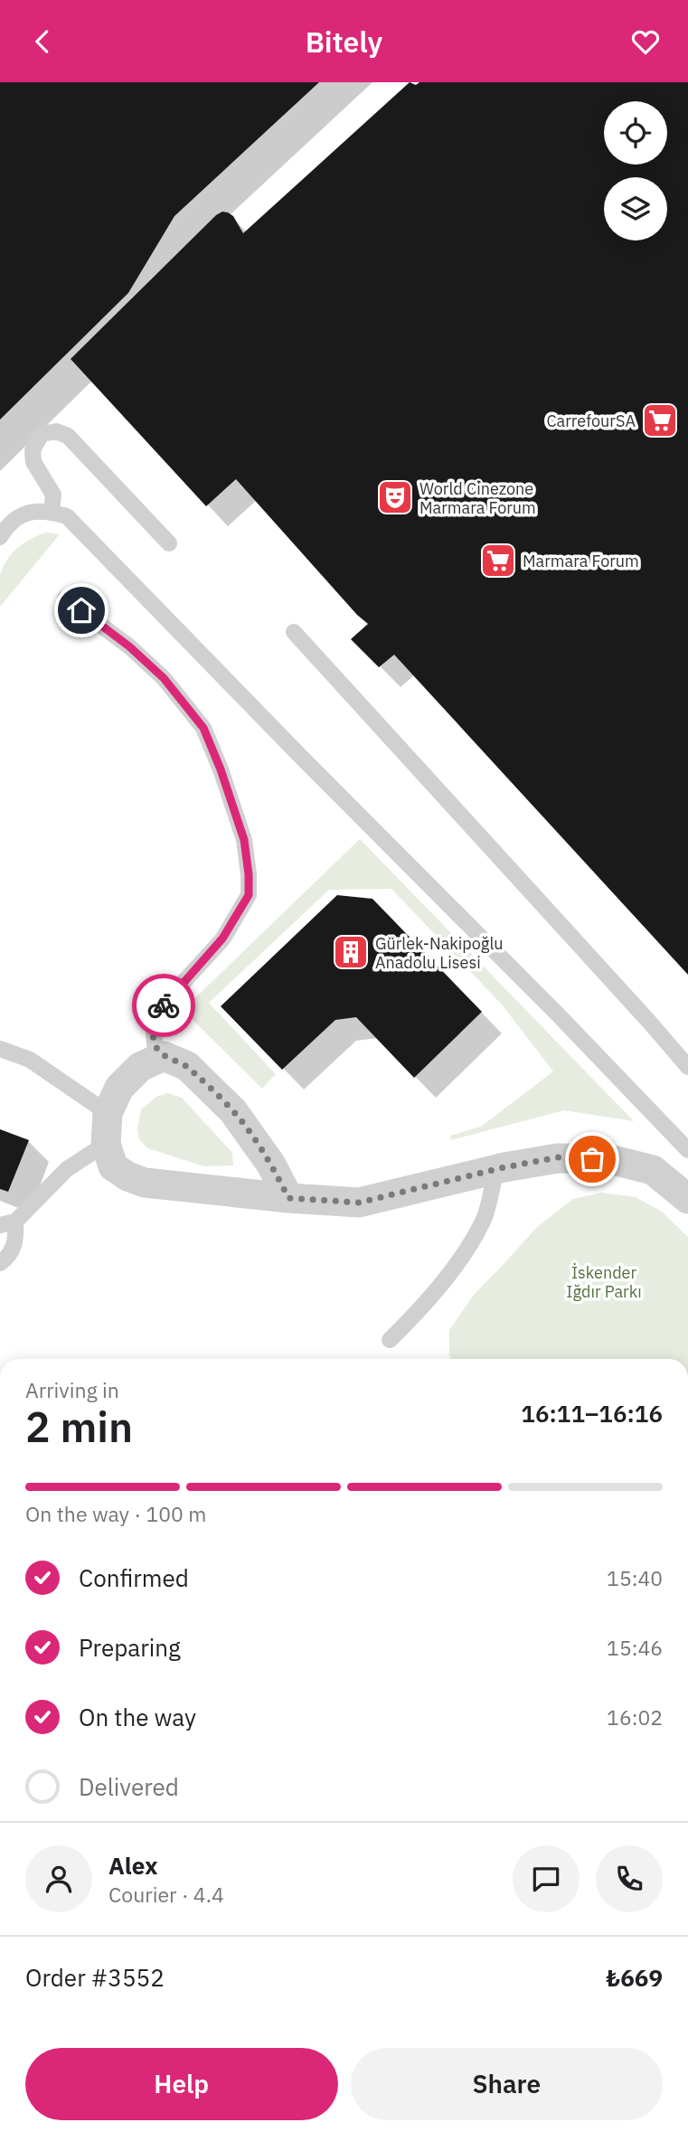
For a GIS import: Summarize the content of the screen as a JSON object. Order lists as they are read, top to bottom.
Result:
{
  "parks": ["İskender Iğdır Parkı"],
  "places": {
    "supermarket": ["CarrefourSA", "Marmara Forum"],
    "theatre": ["World Cinezone Marmara Forum"],
    "building": ["Gürlek-Nakipoğlu Anadolu Lisesi"]
  },
  "page": {
    "header": "Bitely",
    "heading": ["2 min", "Arriving in", "16:11–16:16"],
    "panel": [
      "Alex",
      "Courier · 4.4",
      "Order #3552",
      "₺669"
    ],
    "bar": "On the way · 100 m",
    "list": [
      ["Confirmed", "15:40"],
      ["Preparing", "15:46"],
      ["On the way", "16:02"],
      "Delivered"
    ],
    "buttons": ["Help", "Share"]
  }
}
